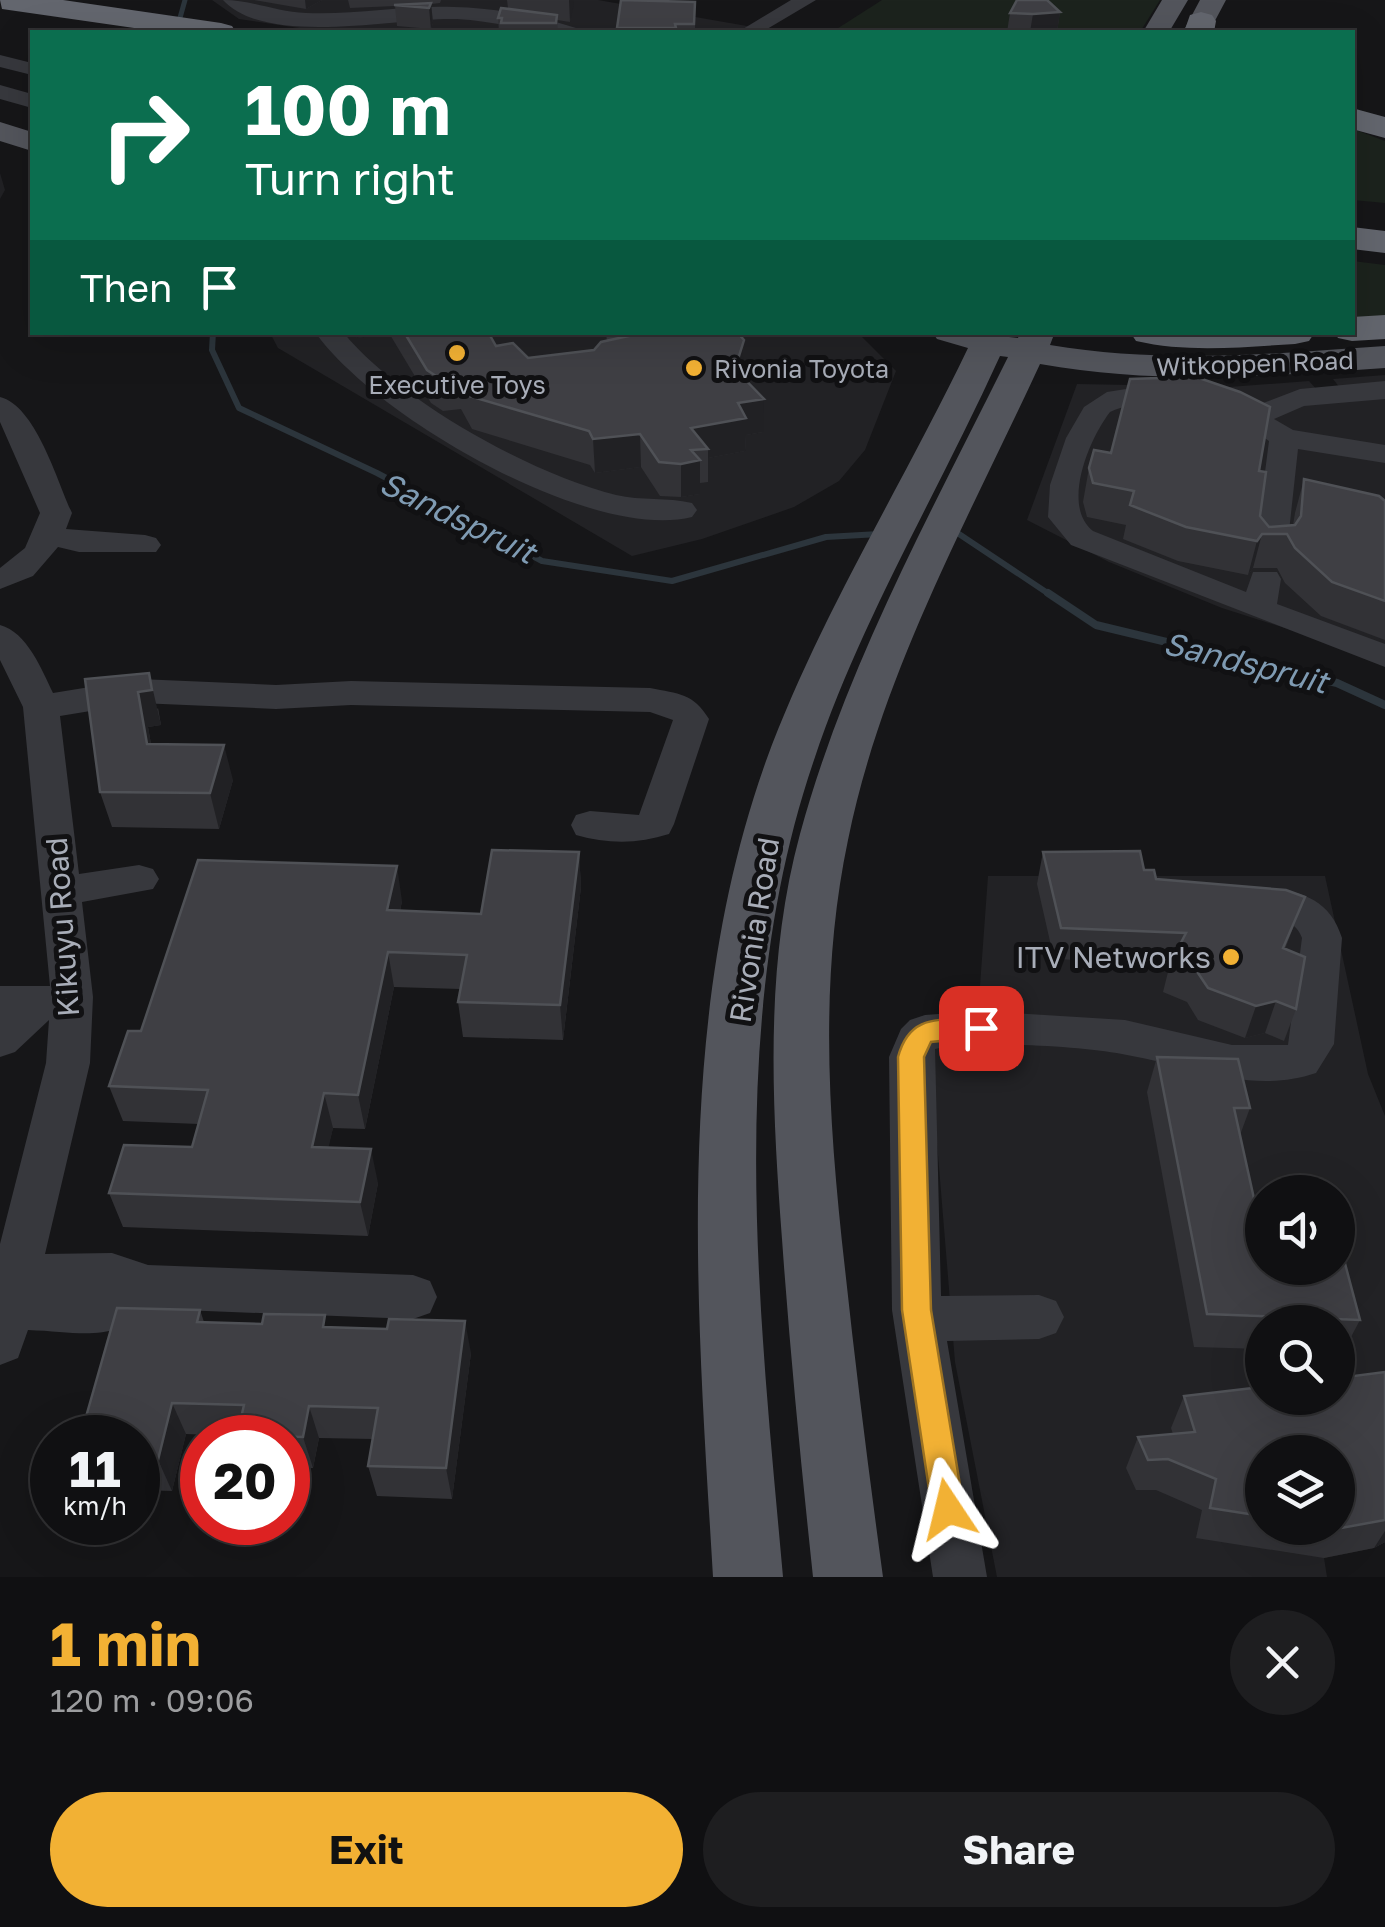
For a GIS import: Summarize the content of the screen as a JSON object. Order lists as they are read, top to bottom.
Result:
{
  "streets": {
    "main road": ["Witkoppen Road", "Rivonia Road"],
    "street": ["Kikuyu Road"]
  },
  "crossings": [
    ["Witkoppen Road", "Rivonia Road"]
  ],
  "water": ["Sandspruit"],
  "places": ["Executive Toys", "Rivonia Toyota", "ITV Networks"],
  "page": {
    "turn": ["100 m", "Turn right"],
    "then": "Then",
    "speed": "11 km/h",
    "limit": "20",
    "heading": ["1 min", "120 m · 09:06"],
    "buttons": ["Exit", "Share"]
  }
}
